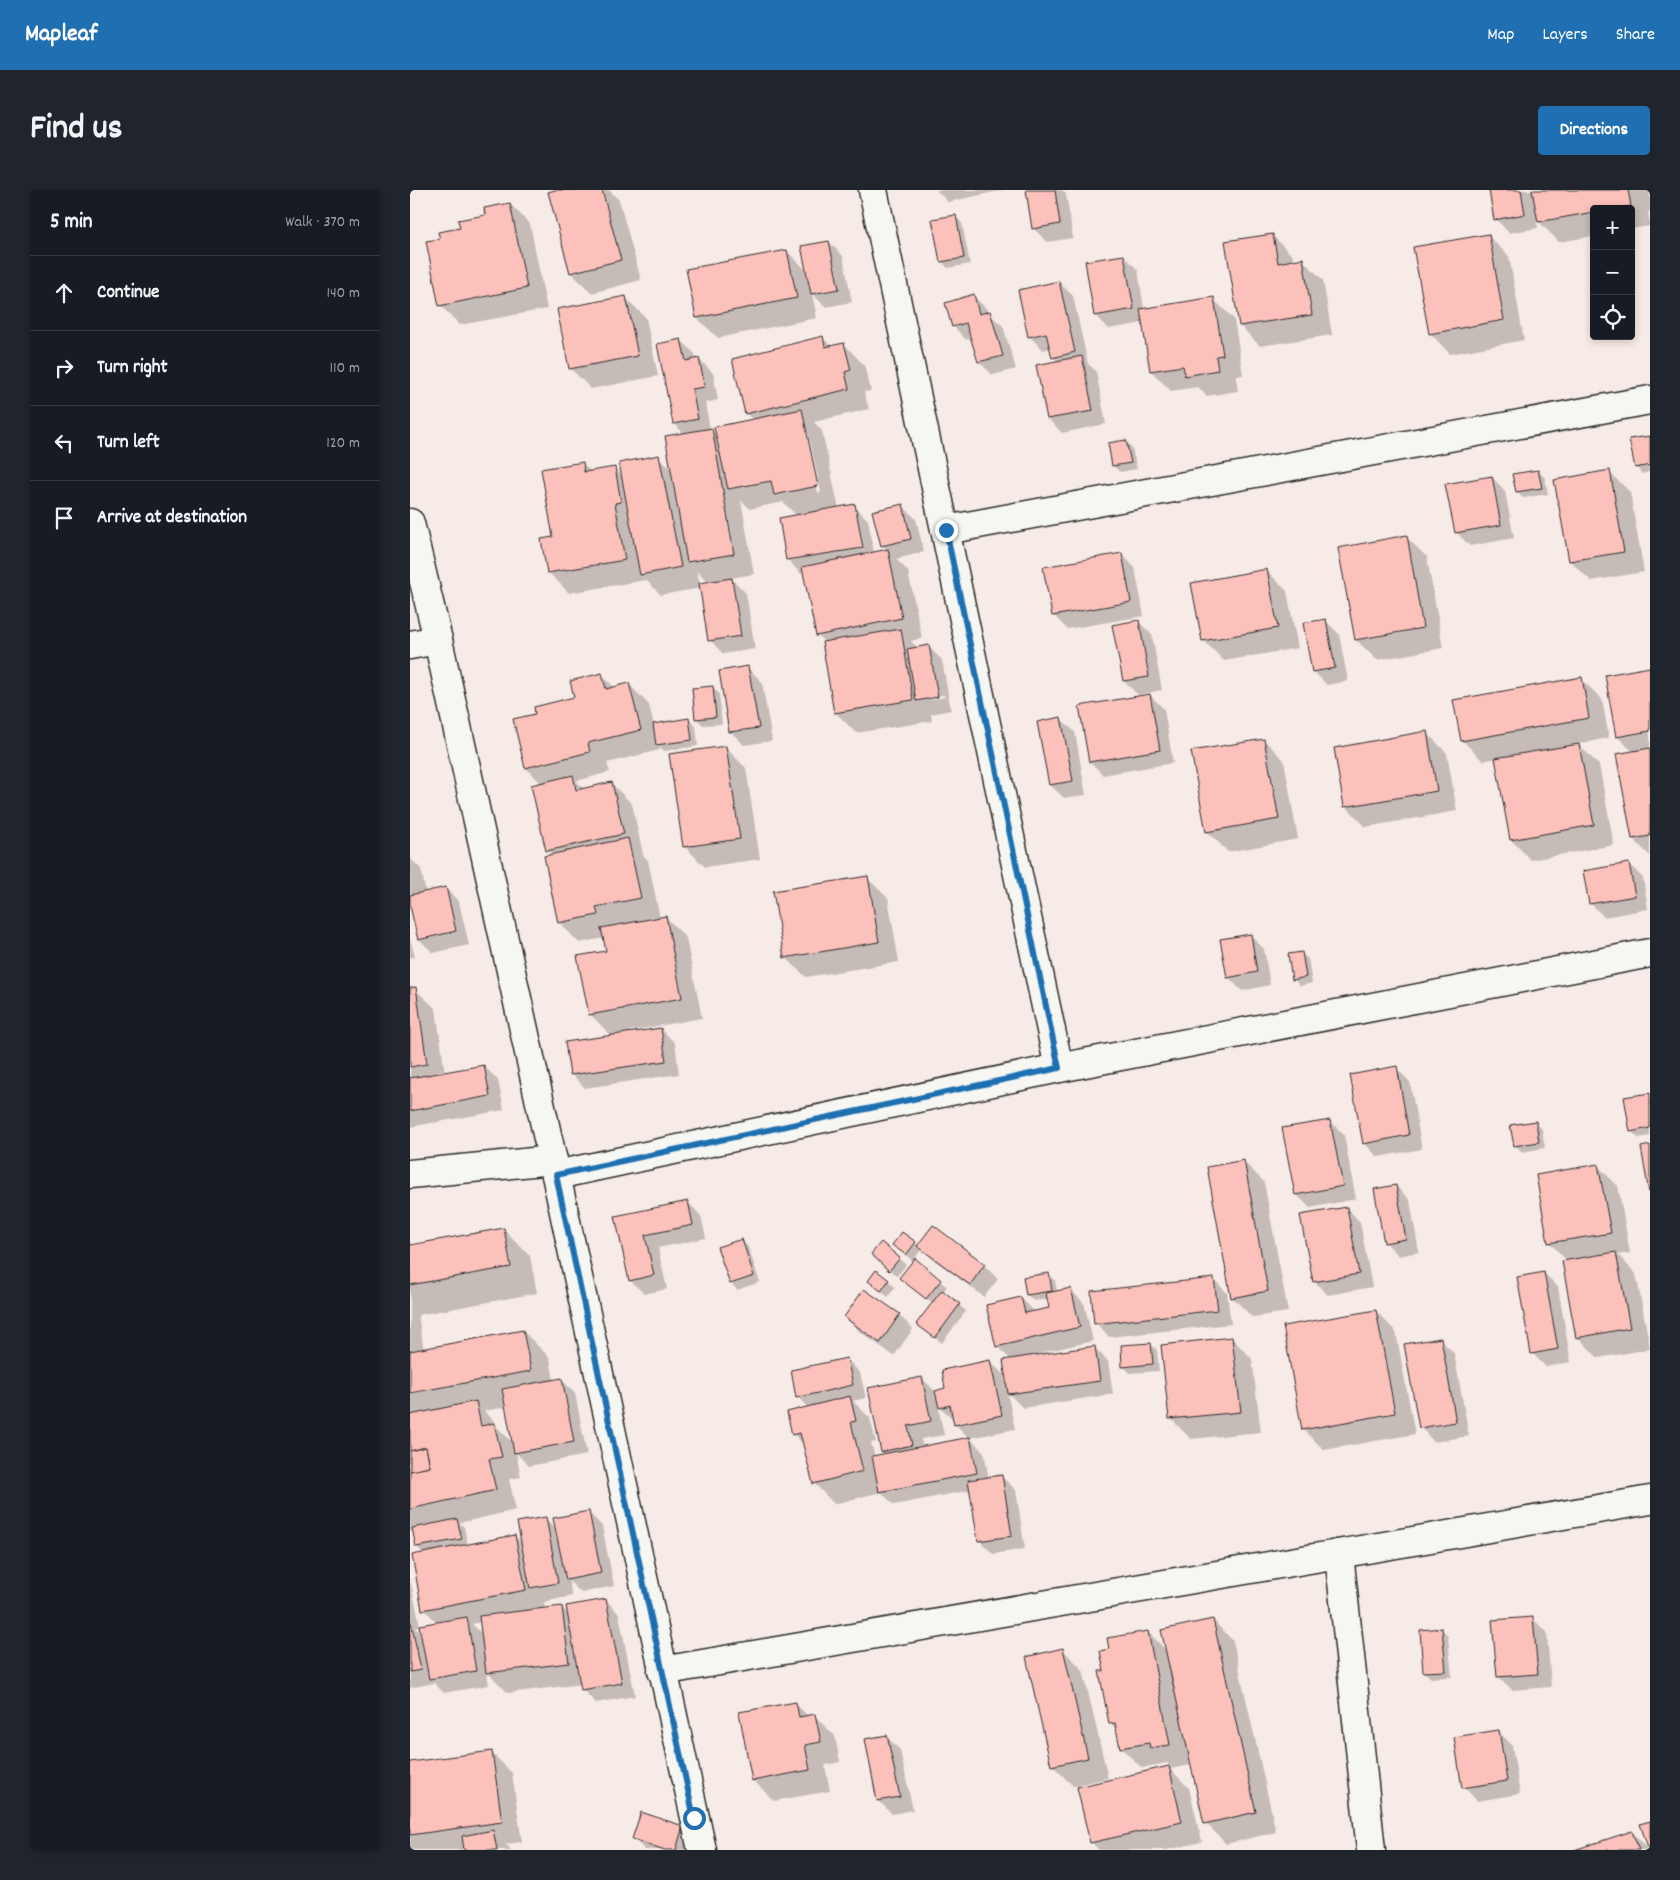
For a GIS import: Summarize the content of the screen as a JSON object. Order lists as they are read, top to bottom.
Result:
{
  "page": {
    "header": "Mapleaf",
    "nav": ["Map", "Layers", "Share"],
    "title": "Find us",
    "buttons": "Directions",
    "heading": ["5 min", "Walk · 370 m"],
    "map_buttons": ["+", "−"],
    "list": [
      ["Continue", "140 m"],
      ["Turn right", "110 m"],
      ["Turn left", "120 m"],
      "Arrive at destination"
    ]
  }
}
